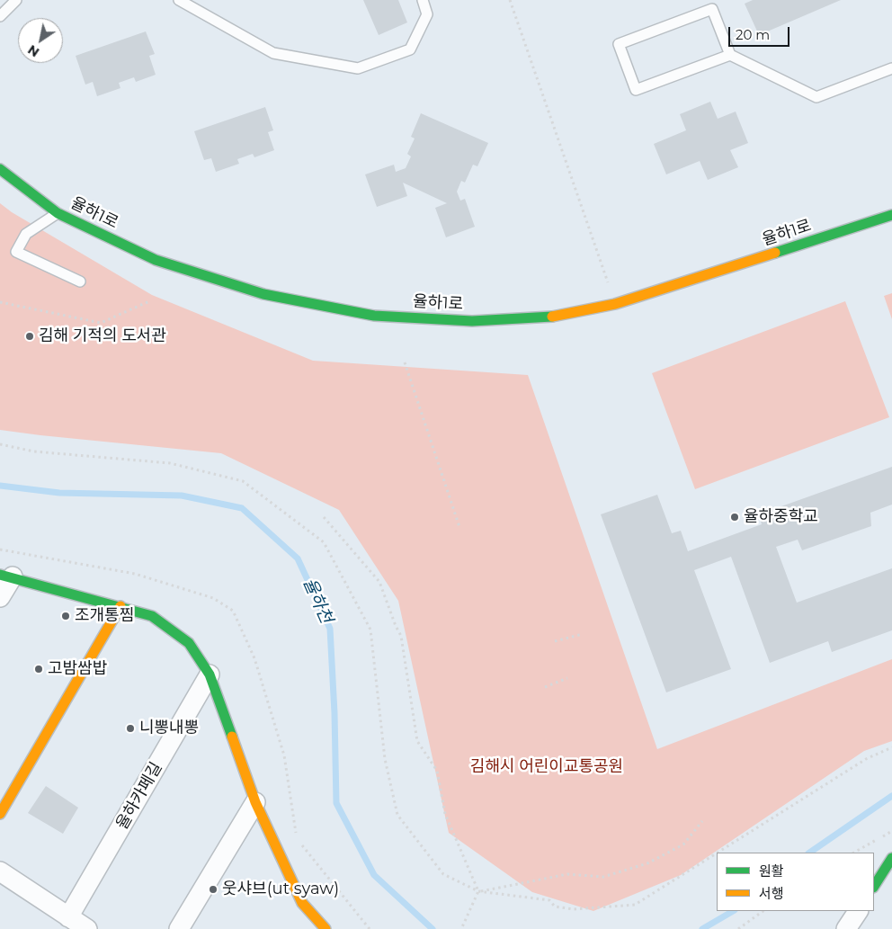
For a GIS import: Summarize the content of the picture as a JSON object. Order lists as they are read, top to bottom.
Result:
{
  "streets": {
    "street": ["율하1로", "율하카페길"]
  },
  "water": ["율하천"],
  "parks": ["김해시 어린이교통공원"],
  "places": [
    "김해 기적의 도서관",
    "율하중학교",
    "조개통찜",
    "고밤쌈밥",
    "니뽕내뽕",
    "웃샤브(ut syaw)"
  ],
  "legend": ["원활", "서행"],
  "scale_bar": "20 m",
  "north": "bottom left"
}
